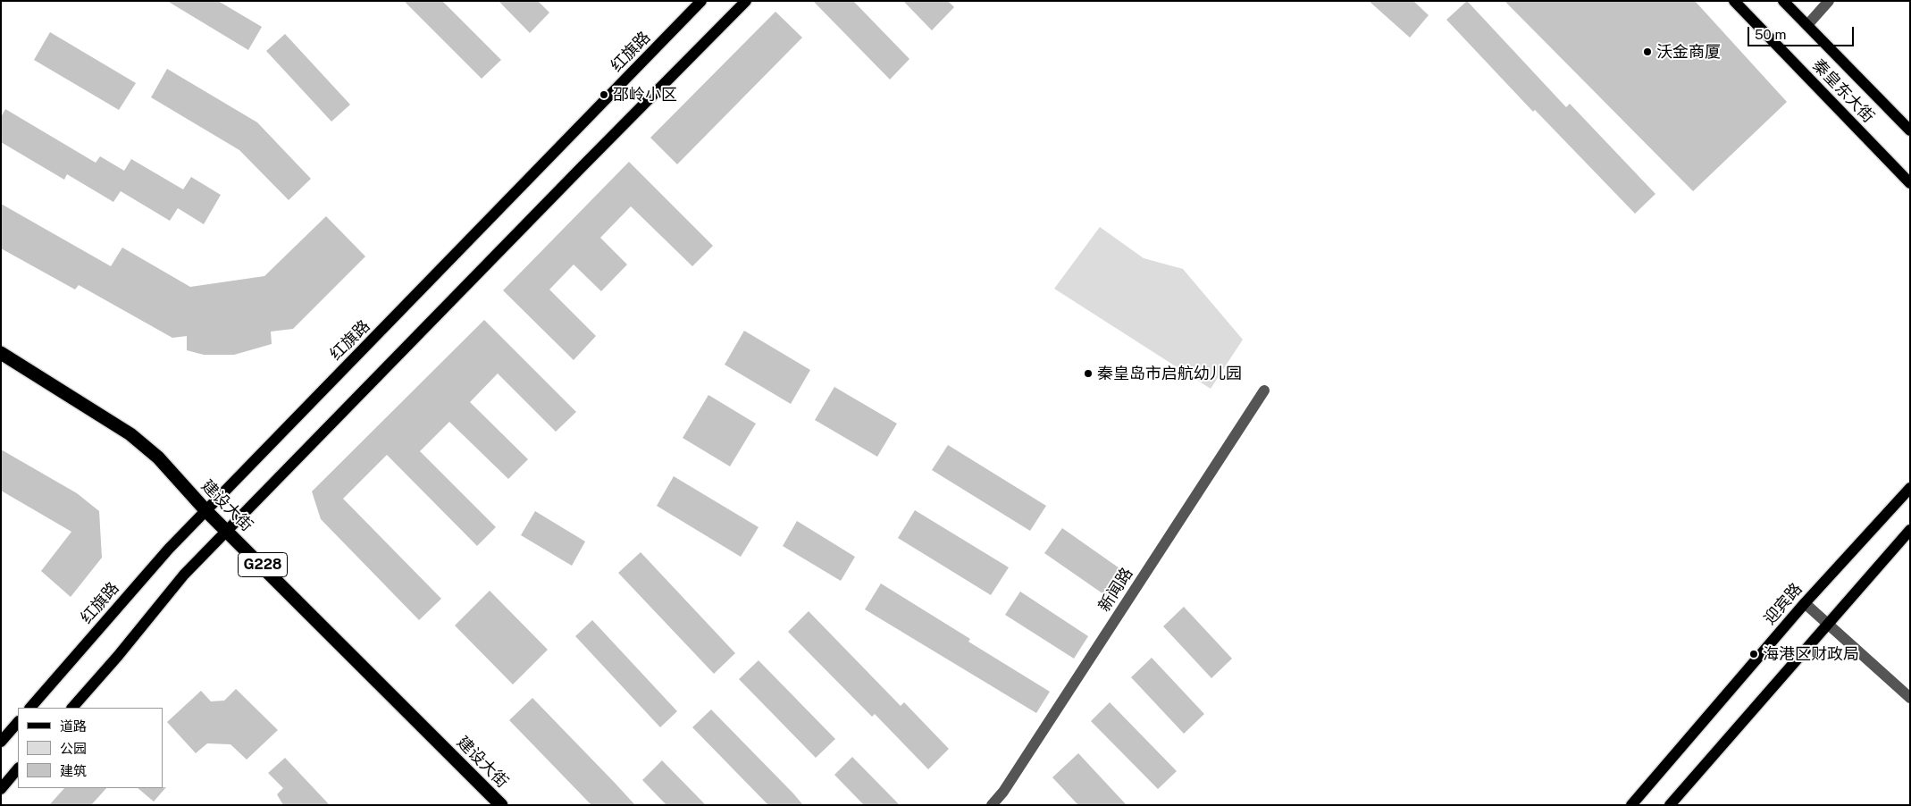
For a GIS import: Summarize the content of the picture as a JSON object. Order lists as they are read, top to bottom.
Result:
{
  "streets": {
    "highway": ["建设大街", "G228"],
    "main road": ["红旗路", "秦皇东大街", "迎宾路"],
    "street": ["新闻路"]
  },
  "crossings": [
    ["红旗路", "建设大街"]
  ],
  "places": [
    "沃金商厦",
    "邵岭小区",
    "秦皇岛市启航幼儿园",
    "海港区财政局"
  ],
  "legend": ["道路", "公园", "建筑"],
  "scale_bar": "50 m"
}
